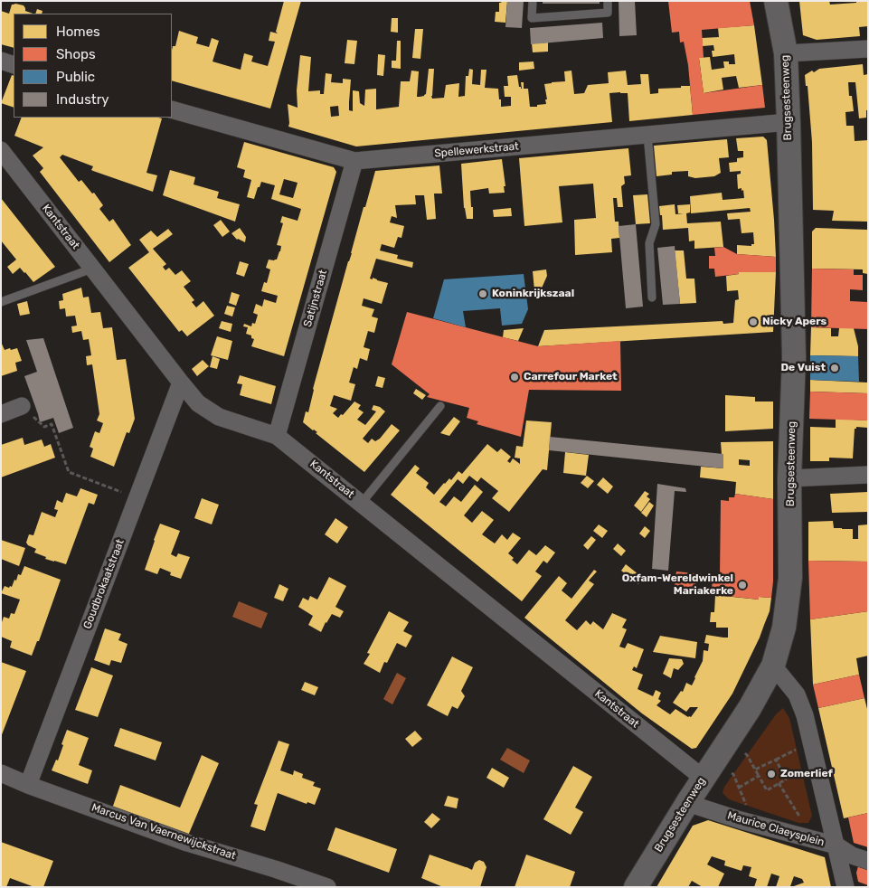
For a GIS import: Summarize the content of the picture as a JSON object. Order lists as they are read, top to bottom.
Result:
{
  "streets": {
    "street": [
      "Brugsesteenweg",
      "Spellewerkstraat",
      "Kantstraat",
      "Satijnstraat",
      "Goudbrokaatstraat",
      "Maurice Claeysplein",
      "Marcus Van Vaernewijckstraat"
    ]
  },
  "crossings": [
    ["Brugsesteenweg", "Spellewerkstraat"],
    ["Brugsesteenweg", "Kantstraat"],
    ["Brugsesteenweg", "Maurice Claeysplein"],
    ["Spellewerkstraat", "Satijnstraat"],
    ["Kantstraat", "Satijnstraat"],
    ["Kantstraat", "Goudbrokaatstraat"],
    ["Goudbrokaatstraat", "Marcus Van Vaernewijckstraat"]
  ],
  "places": [
    "Koninkrijkszaal",
    "Nicky Apers",
    "De Vuist",
    "Carrefour Market",
    "Oxfam-Wereldwinkel Mariakerke",
    "Zomerlief"
  ],
  "legend": [
    "Homes",
    "Shops",
    "Public",
    "Industry"
  ]
}
